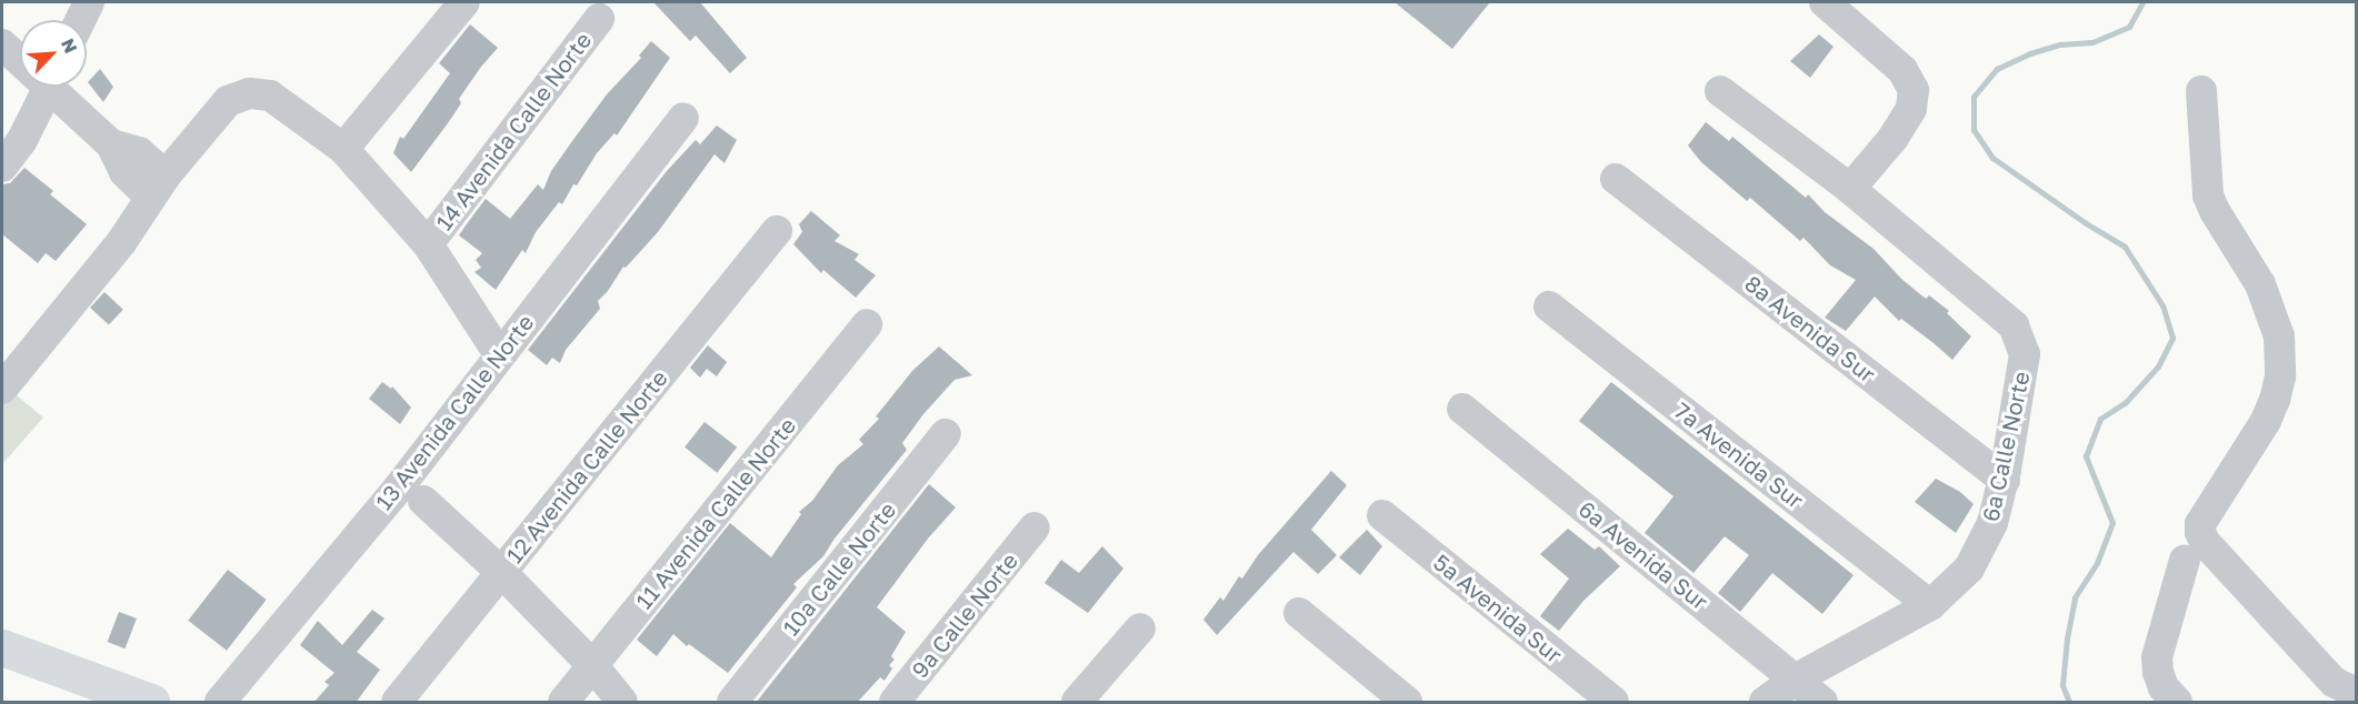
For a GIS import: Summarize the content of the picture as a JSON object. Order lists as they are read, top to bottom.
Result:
{
  "streets": {
    "street": [
      "14 Avenida Calle Norte",
      "8a Avenida Sur",
      "13 Avenida Calle Norte",
      "6a Calle Norte",
      "7a Avenida Sur",
      "12 Avenida Calle Norte",
      "11 Avenida Calle Norte",
      "6a Avenida Sur",
      "10a Calle Norte",
      "5a Avenida Sur",
      "9a Calle Norte"
    ]
  },
  "crossings": [
    ["8a Avenida Sur", "6a Calle Norte"],
    ["6a Calle Norte", "7a Avenida Sur"],
    ["6a Calle Norte", "6a Avenida Sur"]
  ],
  "north": "top right"
}
